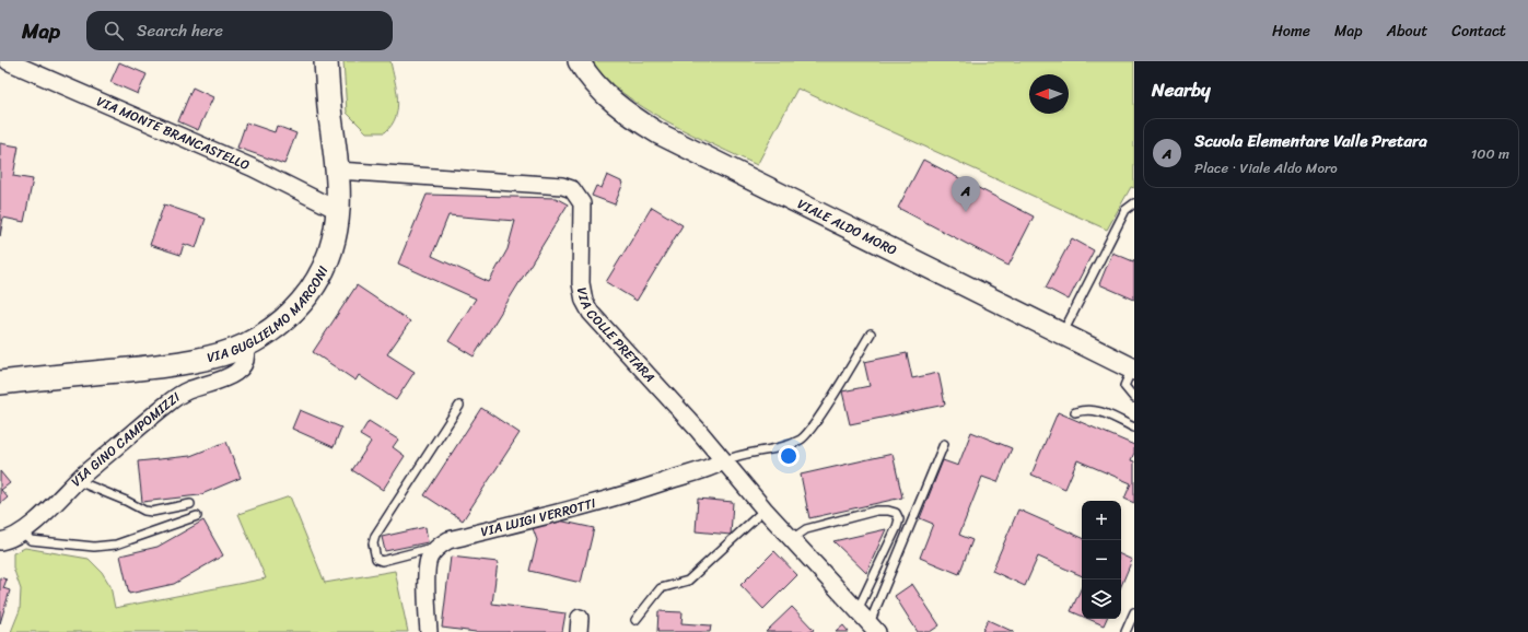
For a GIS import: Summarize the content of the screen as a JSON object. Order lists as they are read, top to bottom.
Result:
{
  "streets": {
    "main road": ["VIA GUGLIELMO MARCONI"],
    "street": [
      "VIA MONTE BRANCASTELLO",
      "VIALE ALDO MORO",
      "VIA COLLE PRETARA",
      "VIA GINO CAMPOMIZZI",
      "VIA LUIGI VERROTTI"
    ]
  },
  "crossings": [
    ["VIA MONTE BRANCASTELLO", "VIA GUGLIELMO MARCONI"],
    ["VIA GUGLIELMO MARCONI", "VIA COLLE PRETARA"],
    ["VIA GUGLIELMO MARCONI", "VIA GINO CAMPOMIZZI"],
    ["VIA COLLE PRETARA", "VIA LUIGI VERROTTI"]
  ],
  "north": "left",
  "page": {
    "header": "Map",
    "search": "Search here",
    "nav": [
      "Home",
      "Map",
      "About",
      "Contact"
    ],
    "heading": "Nearby",
    "list": [
      {
        "mark": "A",
        "name": "Scuola Elementare Valle Pretara",
        "note": "Place · Viale Aldo Moro",
        "value": "100 m"
      }
    ],
    "pins": "A",
    "map_buttons": ["+", "−"]
  }
}
